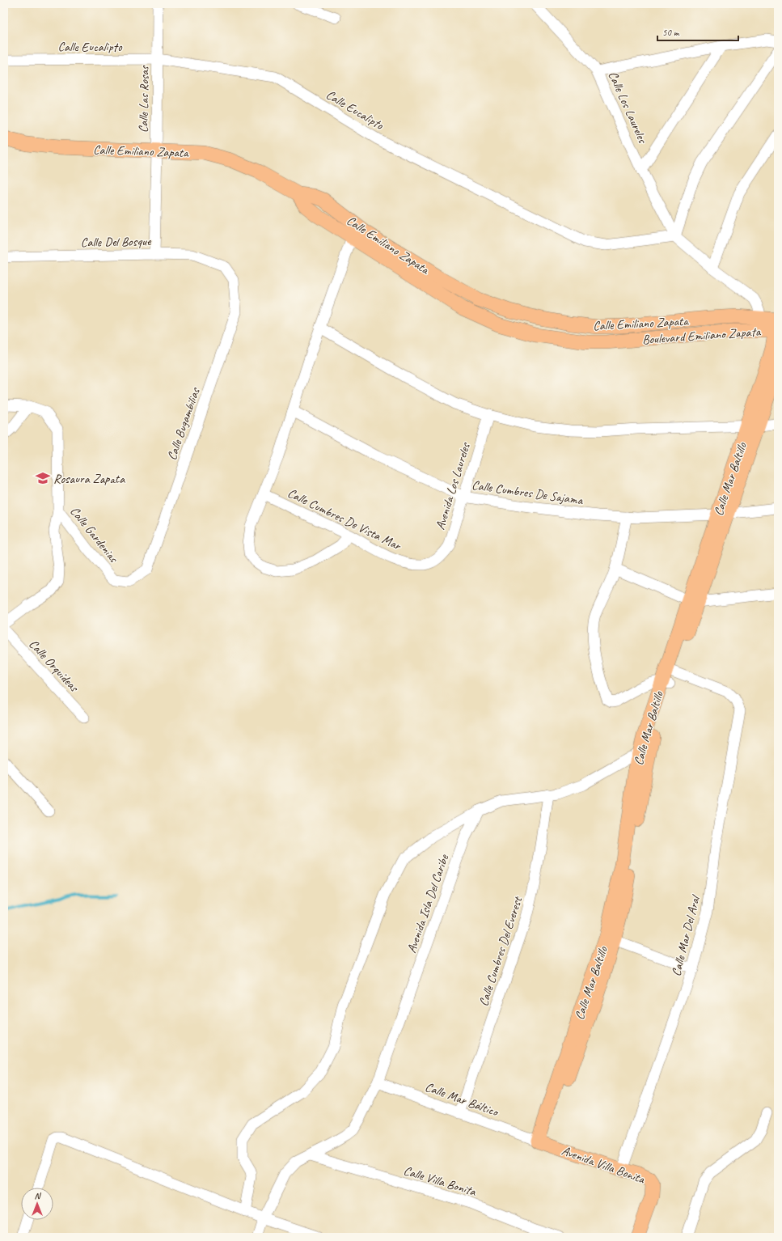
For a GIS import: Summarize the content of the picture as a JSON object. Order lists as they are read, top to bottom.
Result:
{
  "streets": {
    "main road": ["Calle Emiliano Zapata", "Calle Mar Baltillo", "Avenida Villa Bonita"],
    "street": [
      "Calle Eucalipto",
      "Calle Las Rosas",
      "Calle Los Laureles",
      "Calle Del Bosque",
      "Calle Bugambilias",
      "Avenida Los Laureles",
      "Calle Cumbres De Sajama",
      "Calle Cumbres De Vista Mar",
      "Calle Gardenias",
      "Calle Orquídeas",
      "Avenida Isla Del Caribe",
      "Calle Mar Del Aral",
      "Calle Cumbres Del Everest",
      "Calle Mar Báltico",
      "Calle Villa Bonita"
    ]
  },
  "crossings": [
    ["Calle Eucalipto", "Calle Las Rosas"],
    ["Calle Eucalipto", "Calle Los Laureles"],
    ["Calle Las Rosas", "Calle Emiliano Zapata"],
    ["Calle Las Rosas", "Calle Del Bosque"],
    ["Calle Emiliano Zapata", "Calle Mar Baltillo"],
    ["Calle Del Bosque", "Calle Bugambilias"],
    ["Calle Bugambilias", "Calle Gardenias"],
    ["Calle Mar Baltillo", "Calle Cumbres De Sajama"],
    ["Calle Mar Baltillo", "Calle Mar Del Aral"],
    ["Calle Mar Baltillo", "Calle Mar Báltico"],
    ["Calle Mar Baltillo", "Avenida Villa Bonita"],
    ["Avenida Los Laureles", "Calle Cumbres De Sajama"],
    ["Avenida Los Laureles", "Calle Cumbres De Vista Mar"],
    ["Avenida Isla Del Caribe", "Calle Mar Báltico"],
    ["Avenida Isla Del Caribe", "Calle Villa Bonita"],
    ["Calle Mar Del Aral", "Avenida Villa Bonita"],
    ["Calle Cumbres Del Everest", "Calle Mar Báltico"],
    ["Calle Mar Báltico", "Avenida Villa Bonita"]
  ],
  "places": {
    "school or university": ["Rosaura Zapata"]
  },
  "scale_bar": "50 m",
  "north": "top"
}
